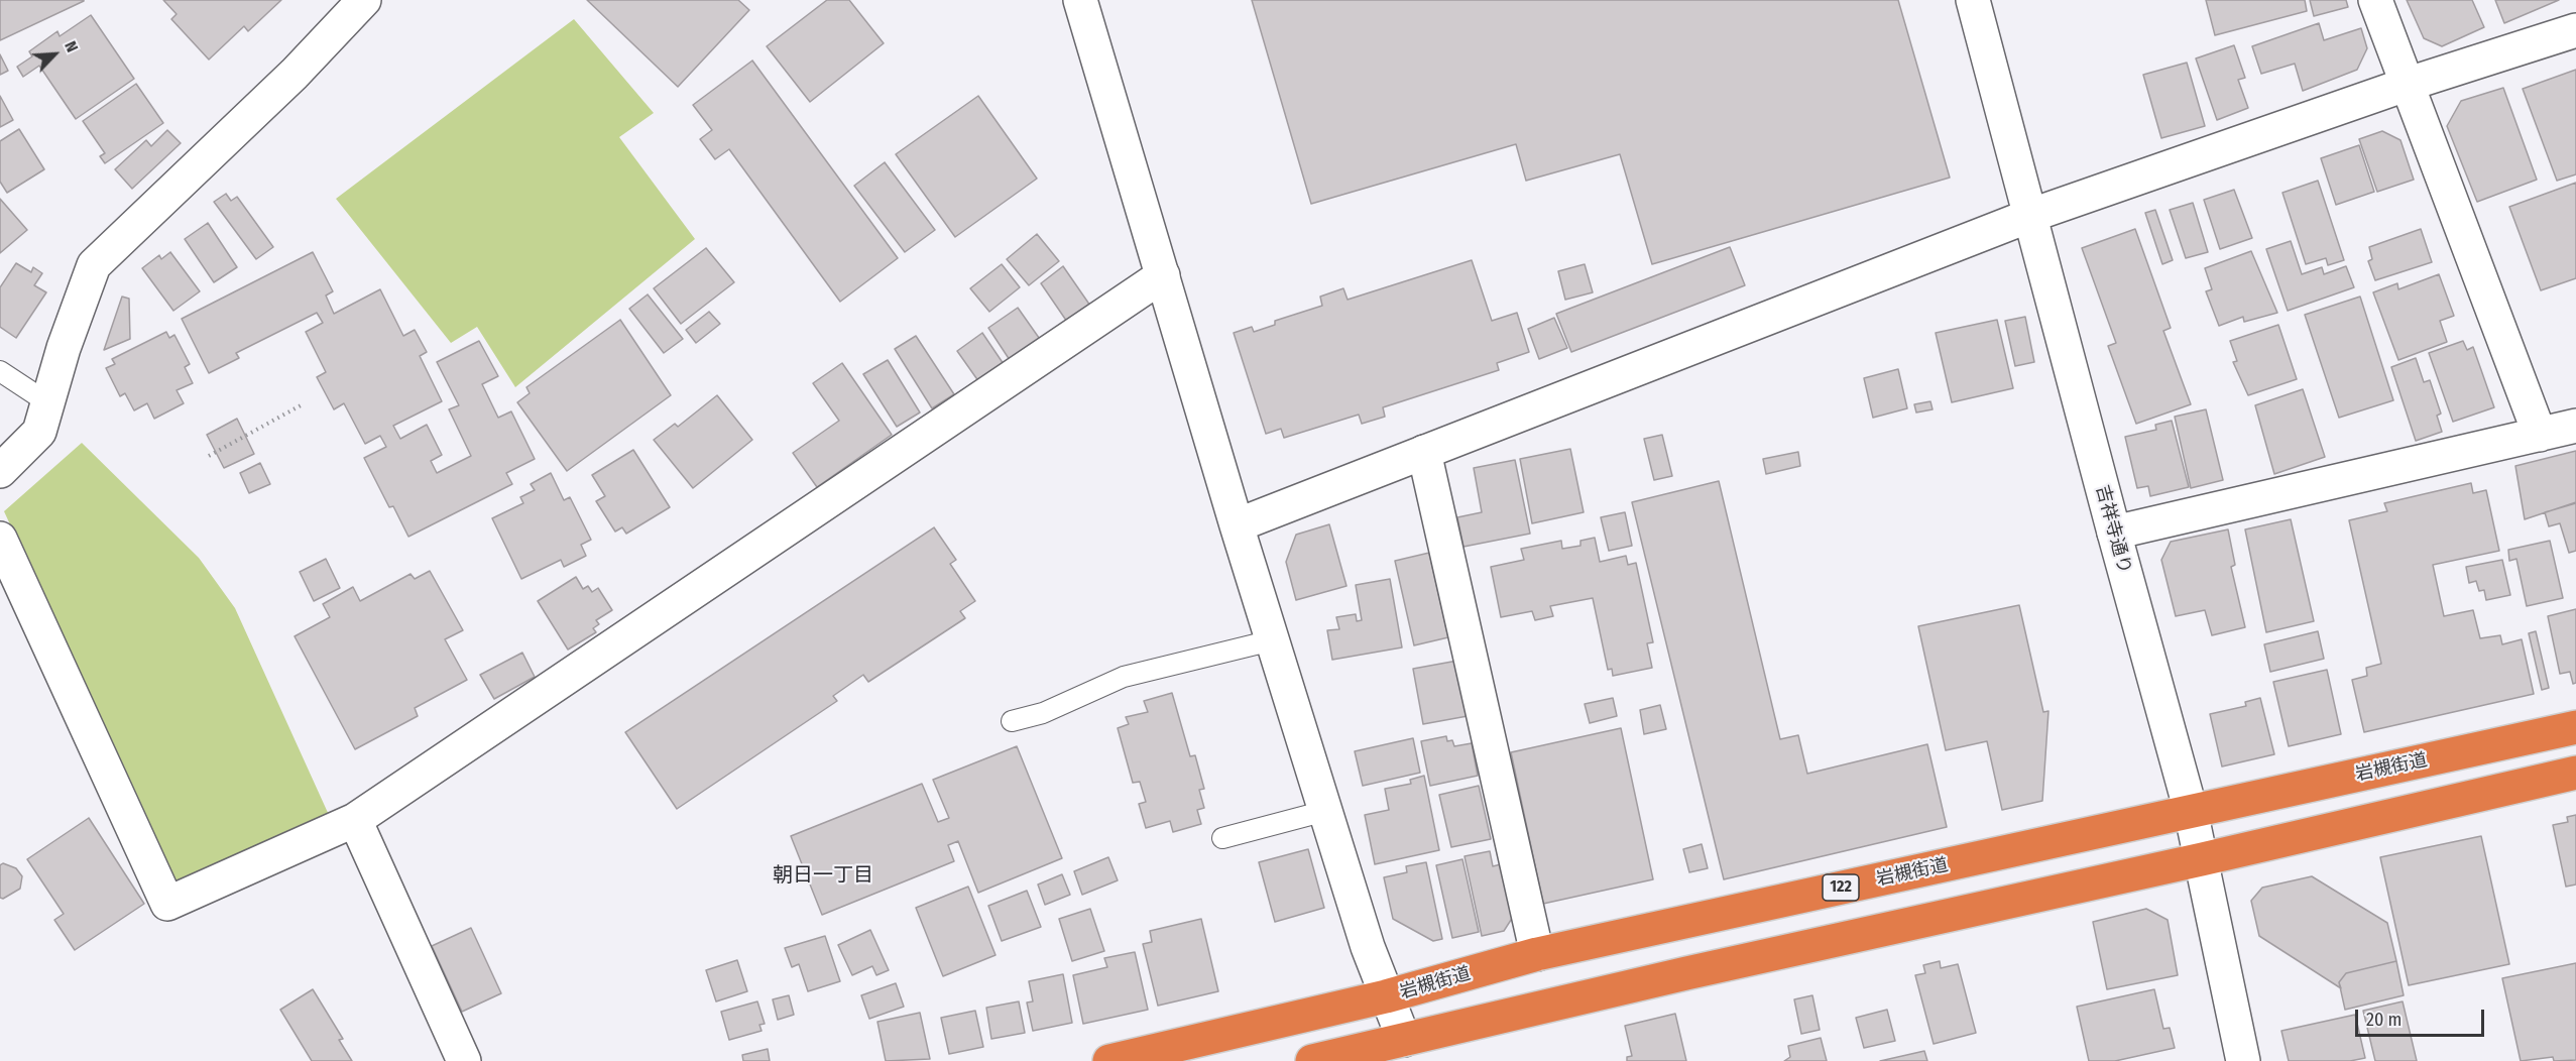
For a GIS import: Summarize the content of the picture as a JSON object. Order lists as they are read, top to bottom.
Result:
{
  "streets": {
    "highway": ["岩槻街道", "122"],
    "street": ["吉祥寺通り"]
  },
  "crossings": [
    ["吉祥寺通り", "岩槻街道"]
  ],
  "districts": ["朝日一丁目"],
  "scale_bar": "20 m",
  "north": "top right"
}
